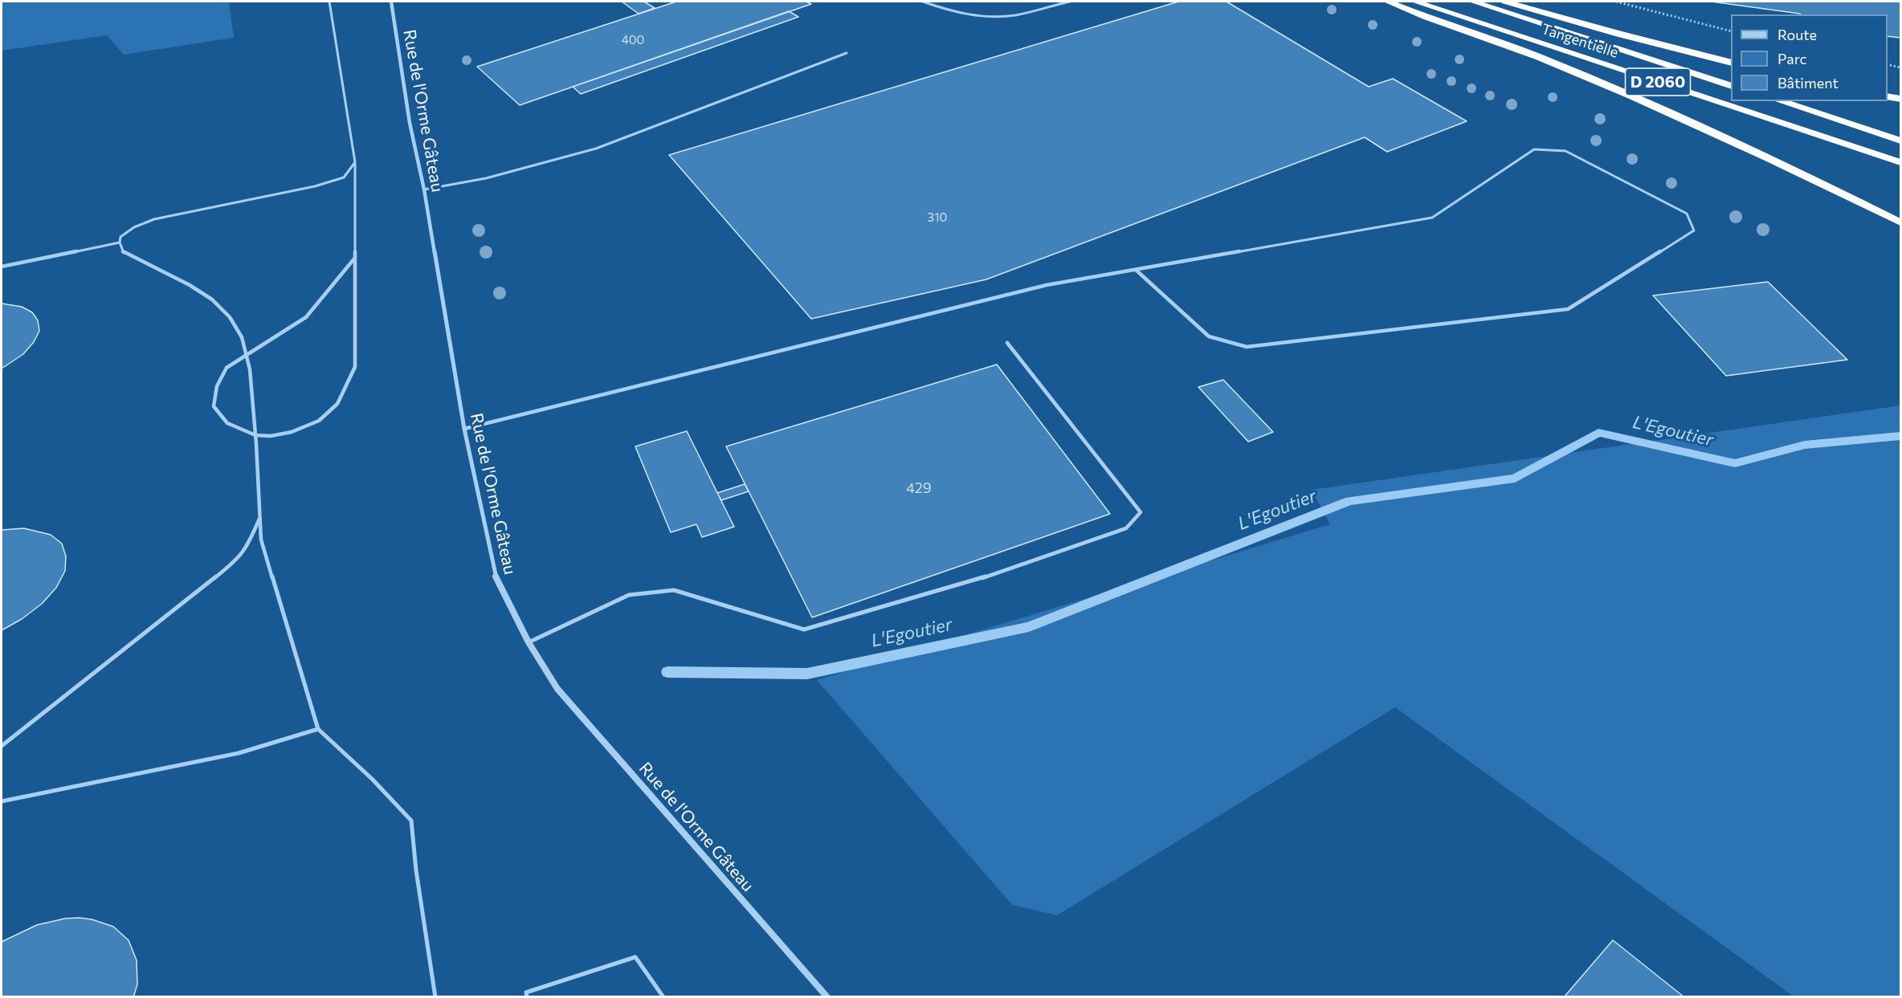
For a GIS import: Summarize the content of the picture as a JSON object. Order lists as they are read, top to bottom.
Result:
{
  "streets": {
    "highway": ["Tangentielle", "D 2060"],
    "street": ["Rue de l'Orme Gâteau"]
  },
  "water": ["L'Egoutier"],
  "house_numbers": ["400", "310", "429"],
  "legend": ["Route", "Parc", "Bâtiment"]
}
